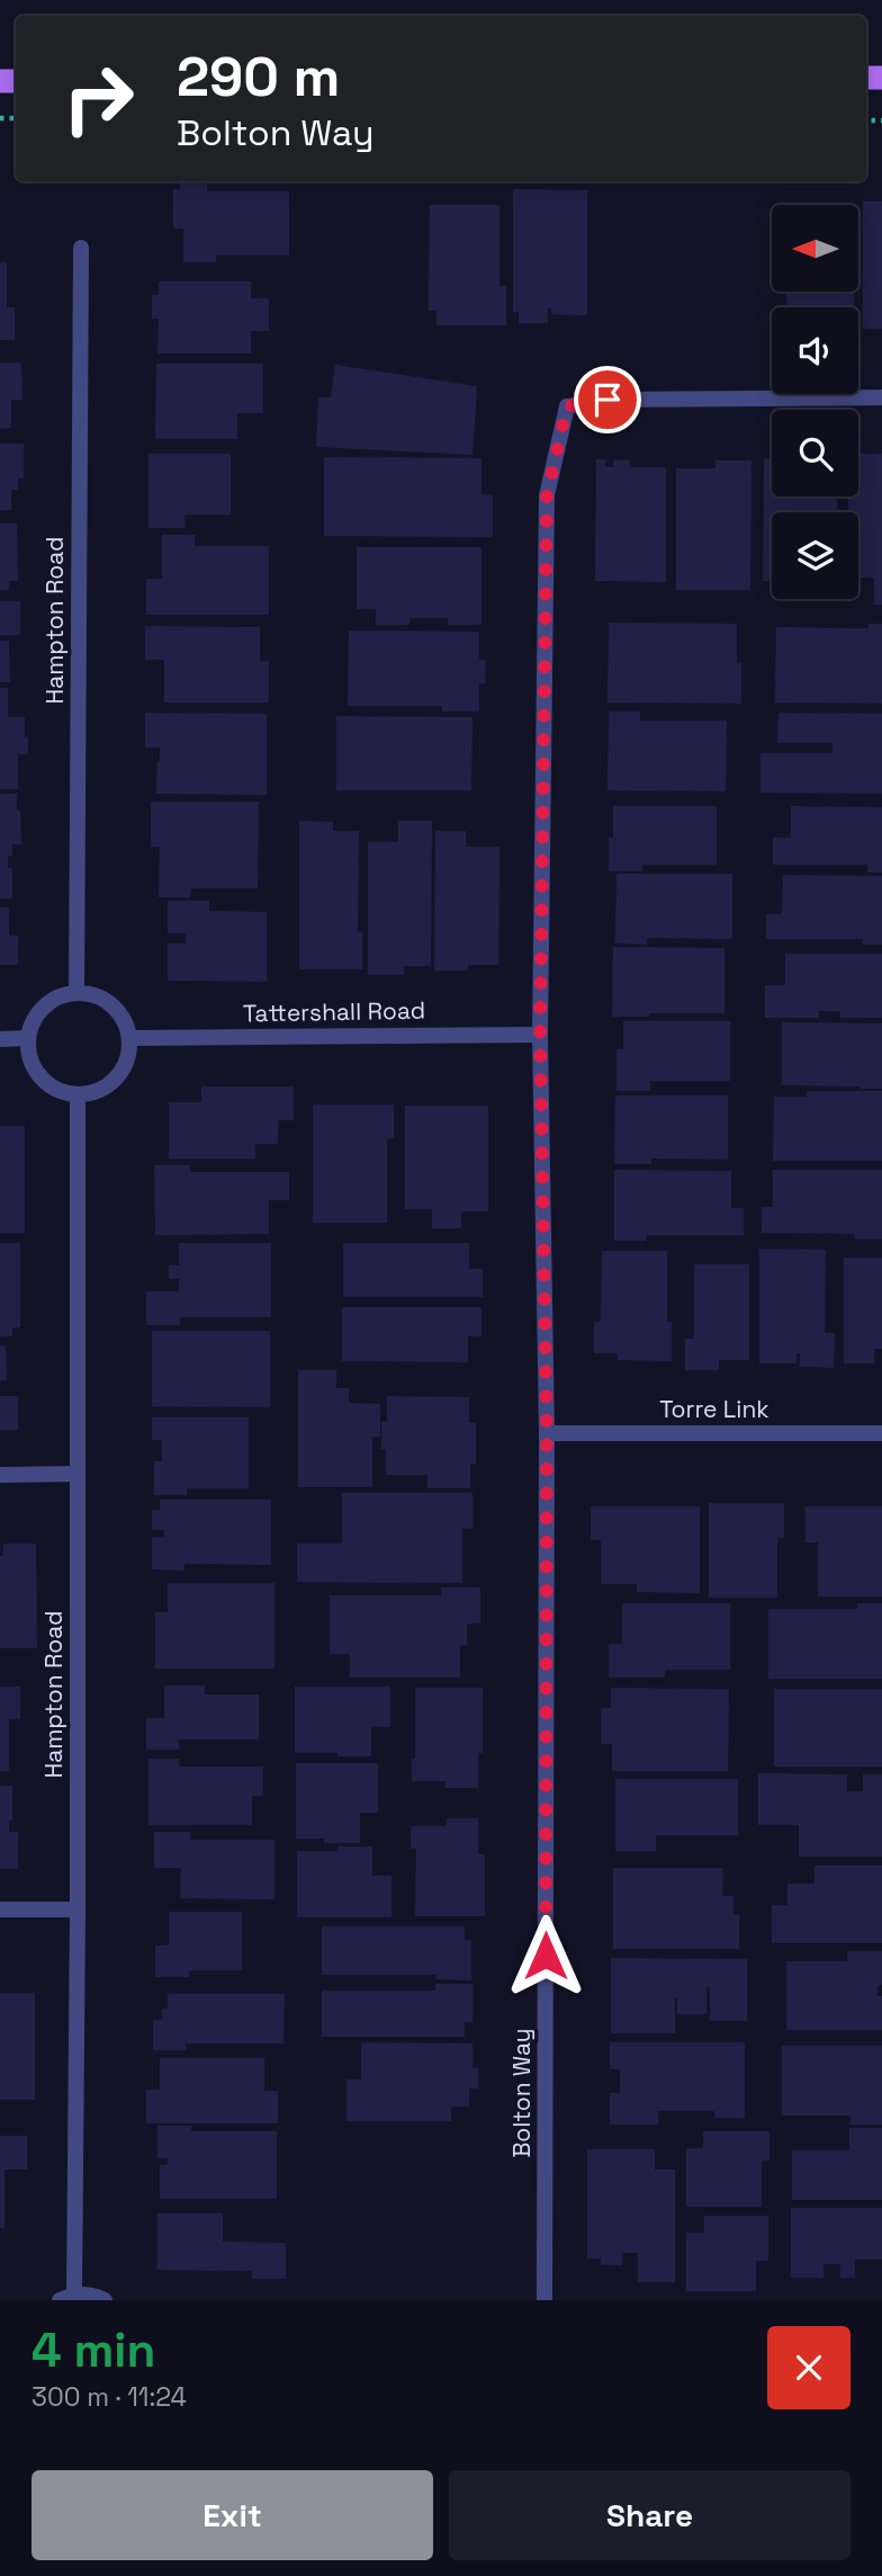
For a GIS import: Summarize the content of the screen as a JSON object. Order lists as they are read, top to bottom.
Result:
{
  "streets": {
    "street": [
      "Hampton Road",
      "Tattershall Road",
      "Torre Link",
      "Bolton Way"
    ]
  },
  "crossings": [
    ["Hampton Road", "Tattershall Road"],
    ["Tattershall Road", "Bolton Way"],
    ["Torre Link", "Bolton Way"]
  ],
  "north": "left",
  "page": {
    "turn": ["290 m", "Bolton Way"],
    "heading": ["4 min", "300 m · 11:24"],
    "buttons": ["Exit", "Share"]
  }
}
